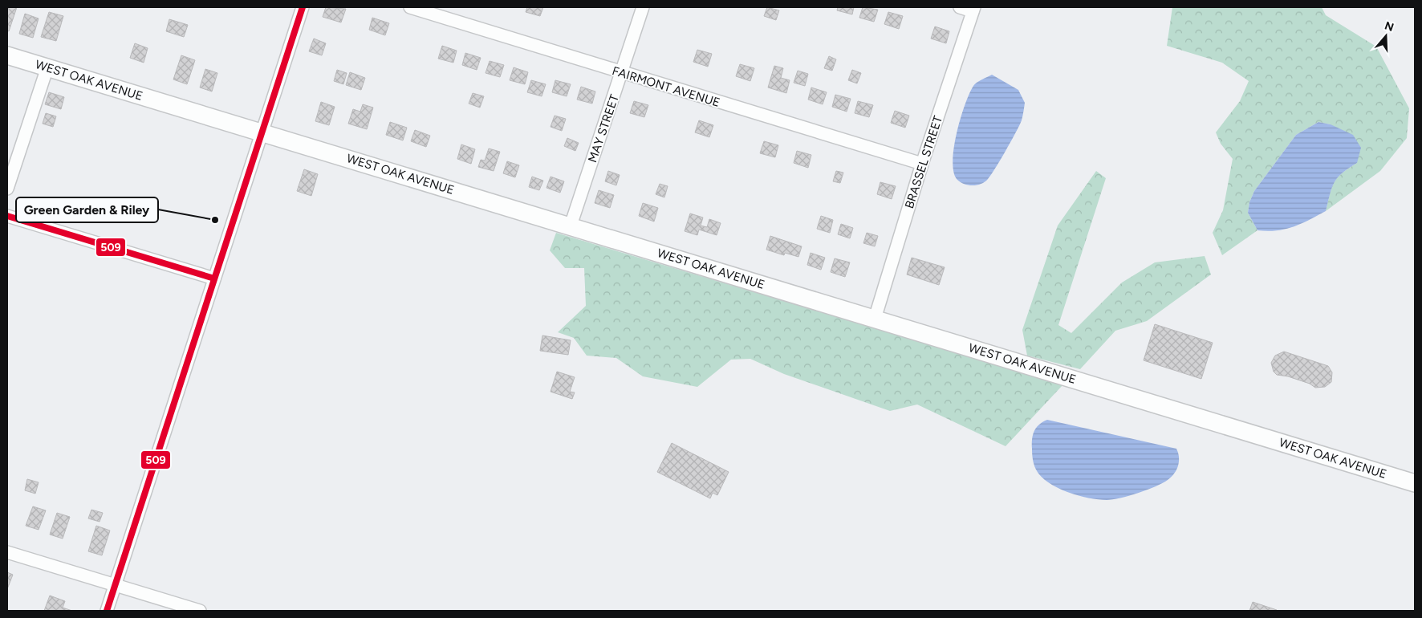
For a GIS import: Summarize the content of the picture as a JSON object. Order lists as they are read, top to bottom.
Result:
{
  "streets": {
    "street": [
      "WEST OAK AVENUE",
      "FAIRMONT AVENUE",
      "MAY STREET",
      "BRASSEL STREET"
    ]
  },
  "crossings": [
    ["WEST OAK AVENUE", "MAY STREET"],
    ["WEST OAK AVENUE", "BRASSEL STREET"],
    ["FAIRMONT AVENUE", "MAY STREET"],
    ["FAIRMONT AVENUE", "BRASSEL STREET"]
  ],
  "places": ["Green Garden & Riley"],
  "lines": ["transit line 509"],
  "north": "top"
}
